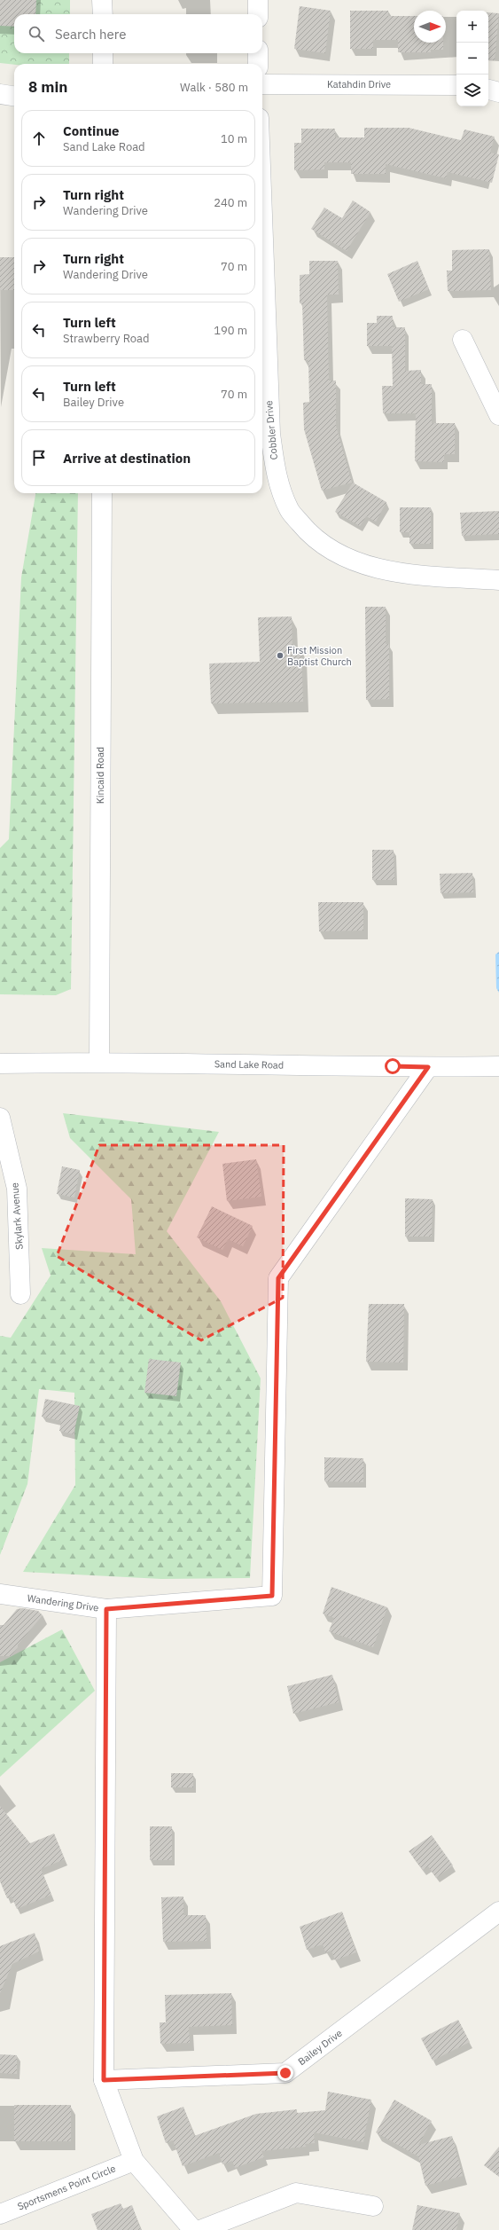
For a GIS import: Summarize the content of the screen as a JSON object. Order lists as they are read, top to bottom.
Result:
{
  "streets": {
    "street": [
      "Katahdin Drive",
      "Cobbler Drive",
      "Kincaid Road",
      "Sand Lake Road",
      "Skylark Avenue",
      "Wandering Drive",
      "Bailey Drive",
      "Sportsmens Point Circle"
    ]
  },
  "crossings": [
    ["Kincaid Road", "Sand Lake Road"],
    ["Sand Lake Road", "Wandering Drive"]
  ],
  "places": ["First Mission Baptist Church"],
  "north": "right",
  "page": {
    "map_buttons": ["+", "−"],
    "search": "Search here",
    "heading": ["8 min", "Walk · 580 m"],
    "list": [
      ["Continue", "Sand Lake Road", "10 m"],
      ["Turn right", "Wandering Drive", "240 m"],
      ["Turn right", "Wandering Drive", "70 m"],
      ["Turn left", "Strawberry Road", "190 m"],
      ["Turn left", "Bailey Drive", "70 m"],
      "Arrive at destination"
    ]
  }
}
